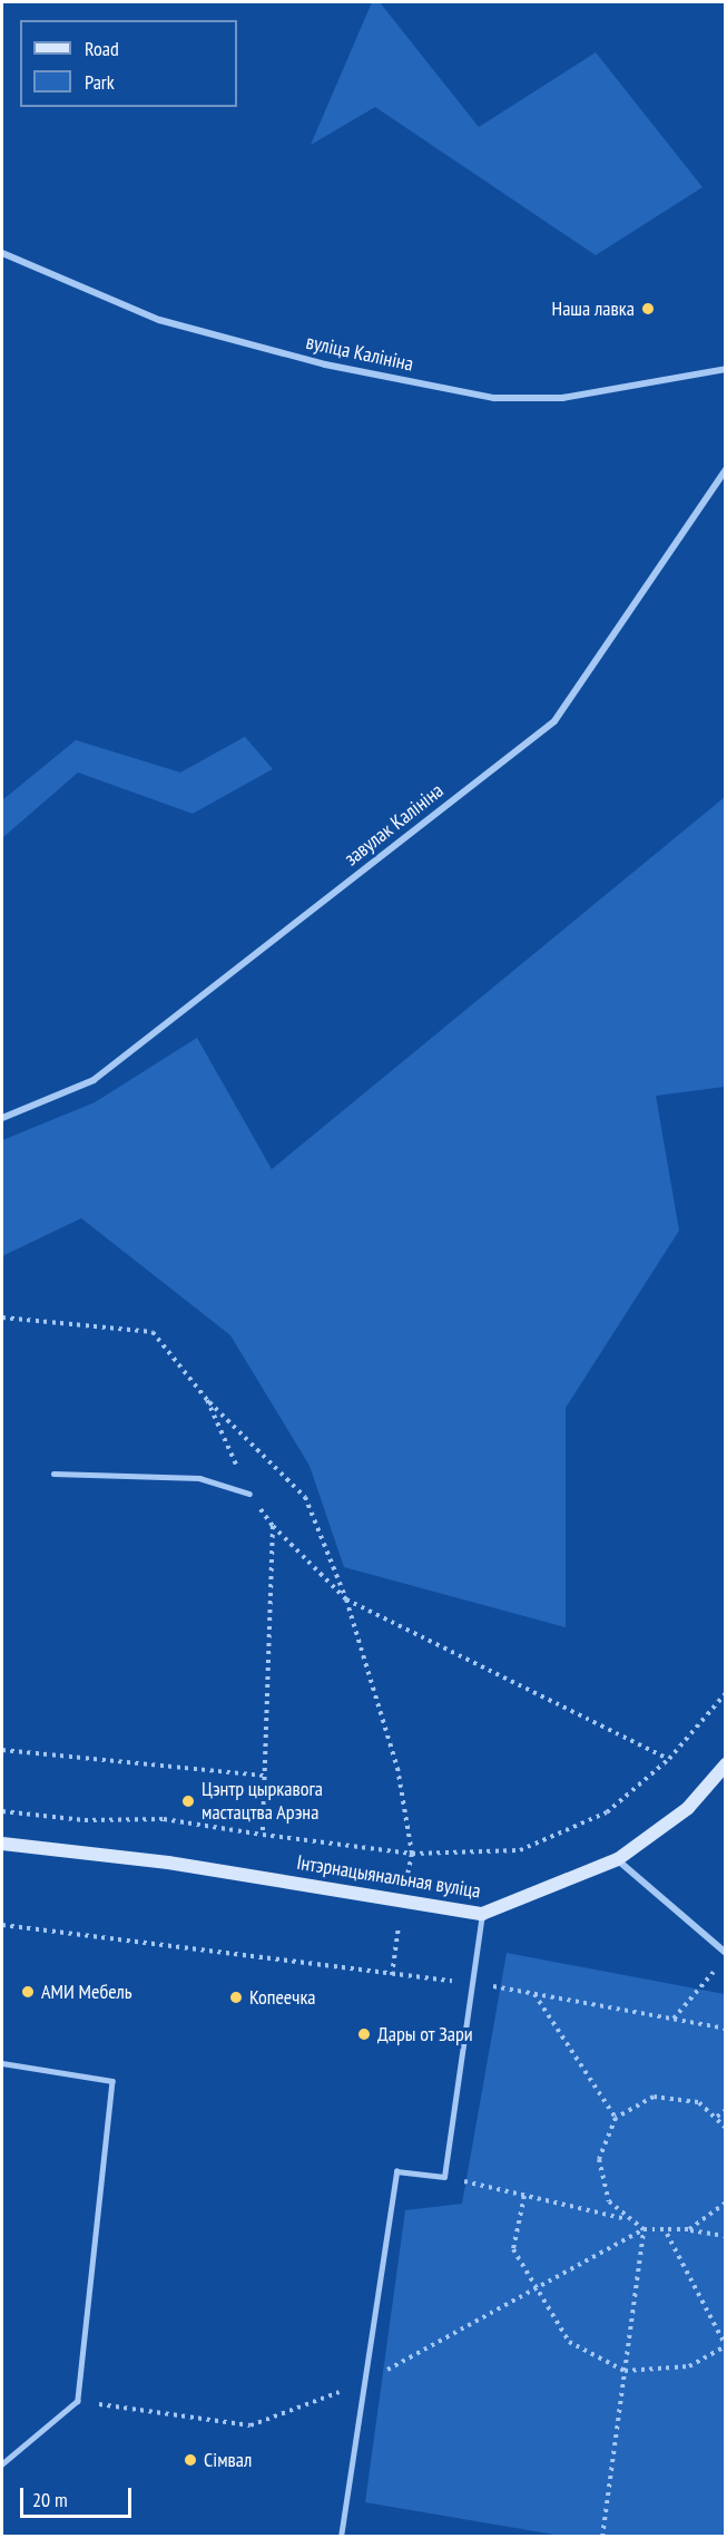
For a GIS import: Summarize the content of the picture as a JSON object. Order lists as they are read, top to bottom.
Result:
{
  "streets": {
    "main road": ["Інтэрнацыянальная вуліца"],
    "street": ["вуліца Калініна", "завулак Калініна"]
  },
  "places": [
    "Наша лавка",
    "Цэнтр цыркавога мастацтва Арэна",
    "АМИ Мебель",
    "Копеечка",
    "Дары от Зари",
    "Сімвал"
  ],
  "legend": ["Road", "Park"],
  "scale_bar": "20 m"
}
